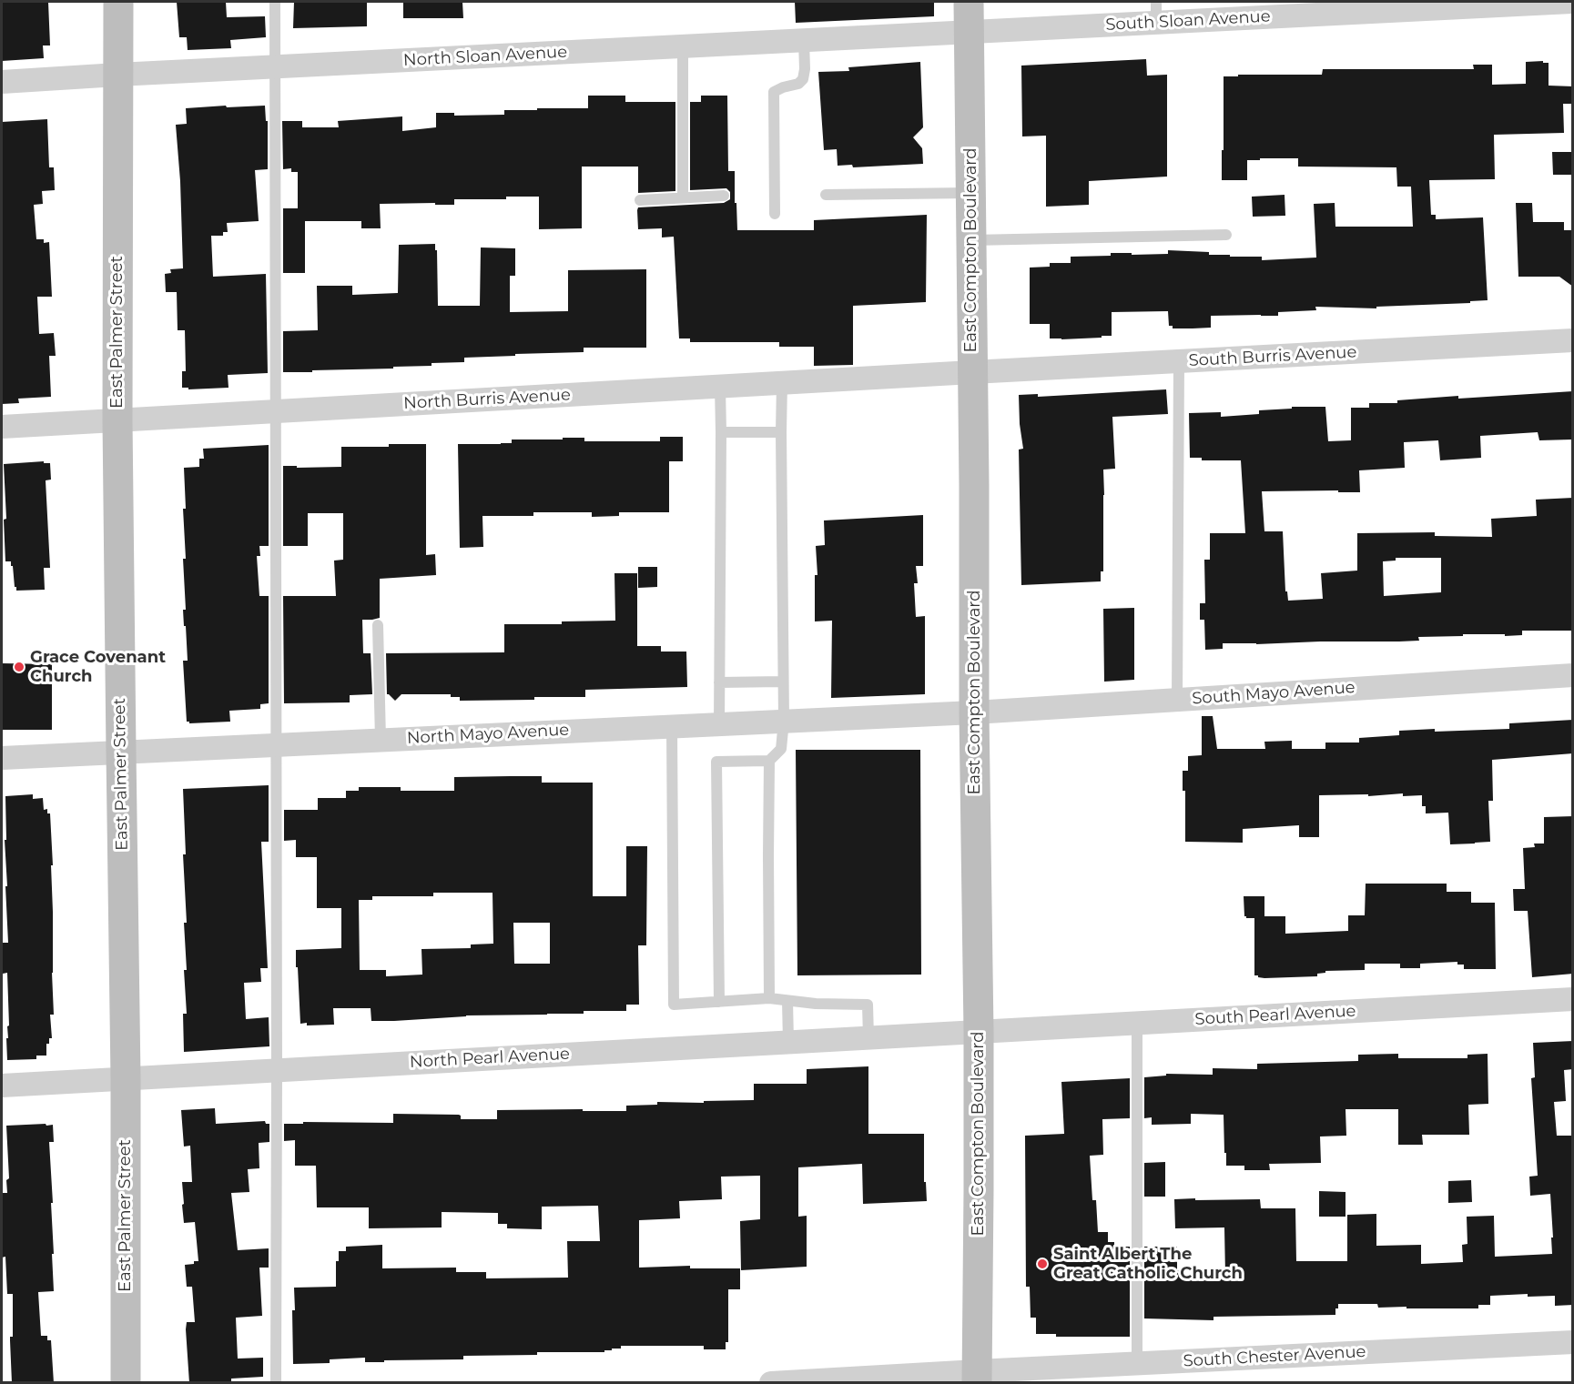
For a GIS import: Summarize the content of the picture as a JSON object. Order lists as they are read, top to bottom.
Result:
{
  "streets": {
    "main road": ["East Compton Boulevard", "East Palmer Street"],
    "street": [
      "South Sloan Avenue",
      "North Sloan Avenue",
      "South Burris Avenue",
      "North Burris Avenue",
      "South Mayo Avenue",
      "North Mayo Avenue",
      "South Pearl Avenue",
      "North Pearl Avenue",
      "South Chester Avenue"
    ]
  },
  "crossings": [
    ["South Sloan Avenue", "North Sloan Avenue"],
    ["South Sloan Avenue", "East Compton Boulevard"],
    ["North Sloan Avenue", "East Compton Boulevard"],
    ["North Sloan Avenue", "East Palmer Street"],
    ["East Compton Boulevard", "South Burris Avenue"],
    ["East Compton Boulevard", "North Burris Avenue"],
    ["East Compton Boulevard", "South Mayo Avenue"],
    ["East Compton Boulevard", "North Mayo Avenue"],
    ["East Compton Boulevard", "South Pearl Avenue"],
    ["East Compton Boulevard", "North Pearl Avenue"],
    ["East Compton Boulevard", "South Chester Avenue"],
    ["East Palmer Street", "North Burris Avenue"],
    ["East Palmer Street", "North Mayo Avenue"],
    ["East Palmer Street", "North Pearl Avenue"],
    ["South Burris Avenue", "North Burris Avenue"],
    ["South Mayo Avenue", "North Mayo Avenue"],
    ["South Pearl Avenue", "North Pearl Avenue"]
  ],
  "places": ["Grace Covenant Church", "Saint Albert The Great Catholic Church"]
}
